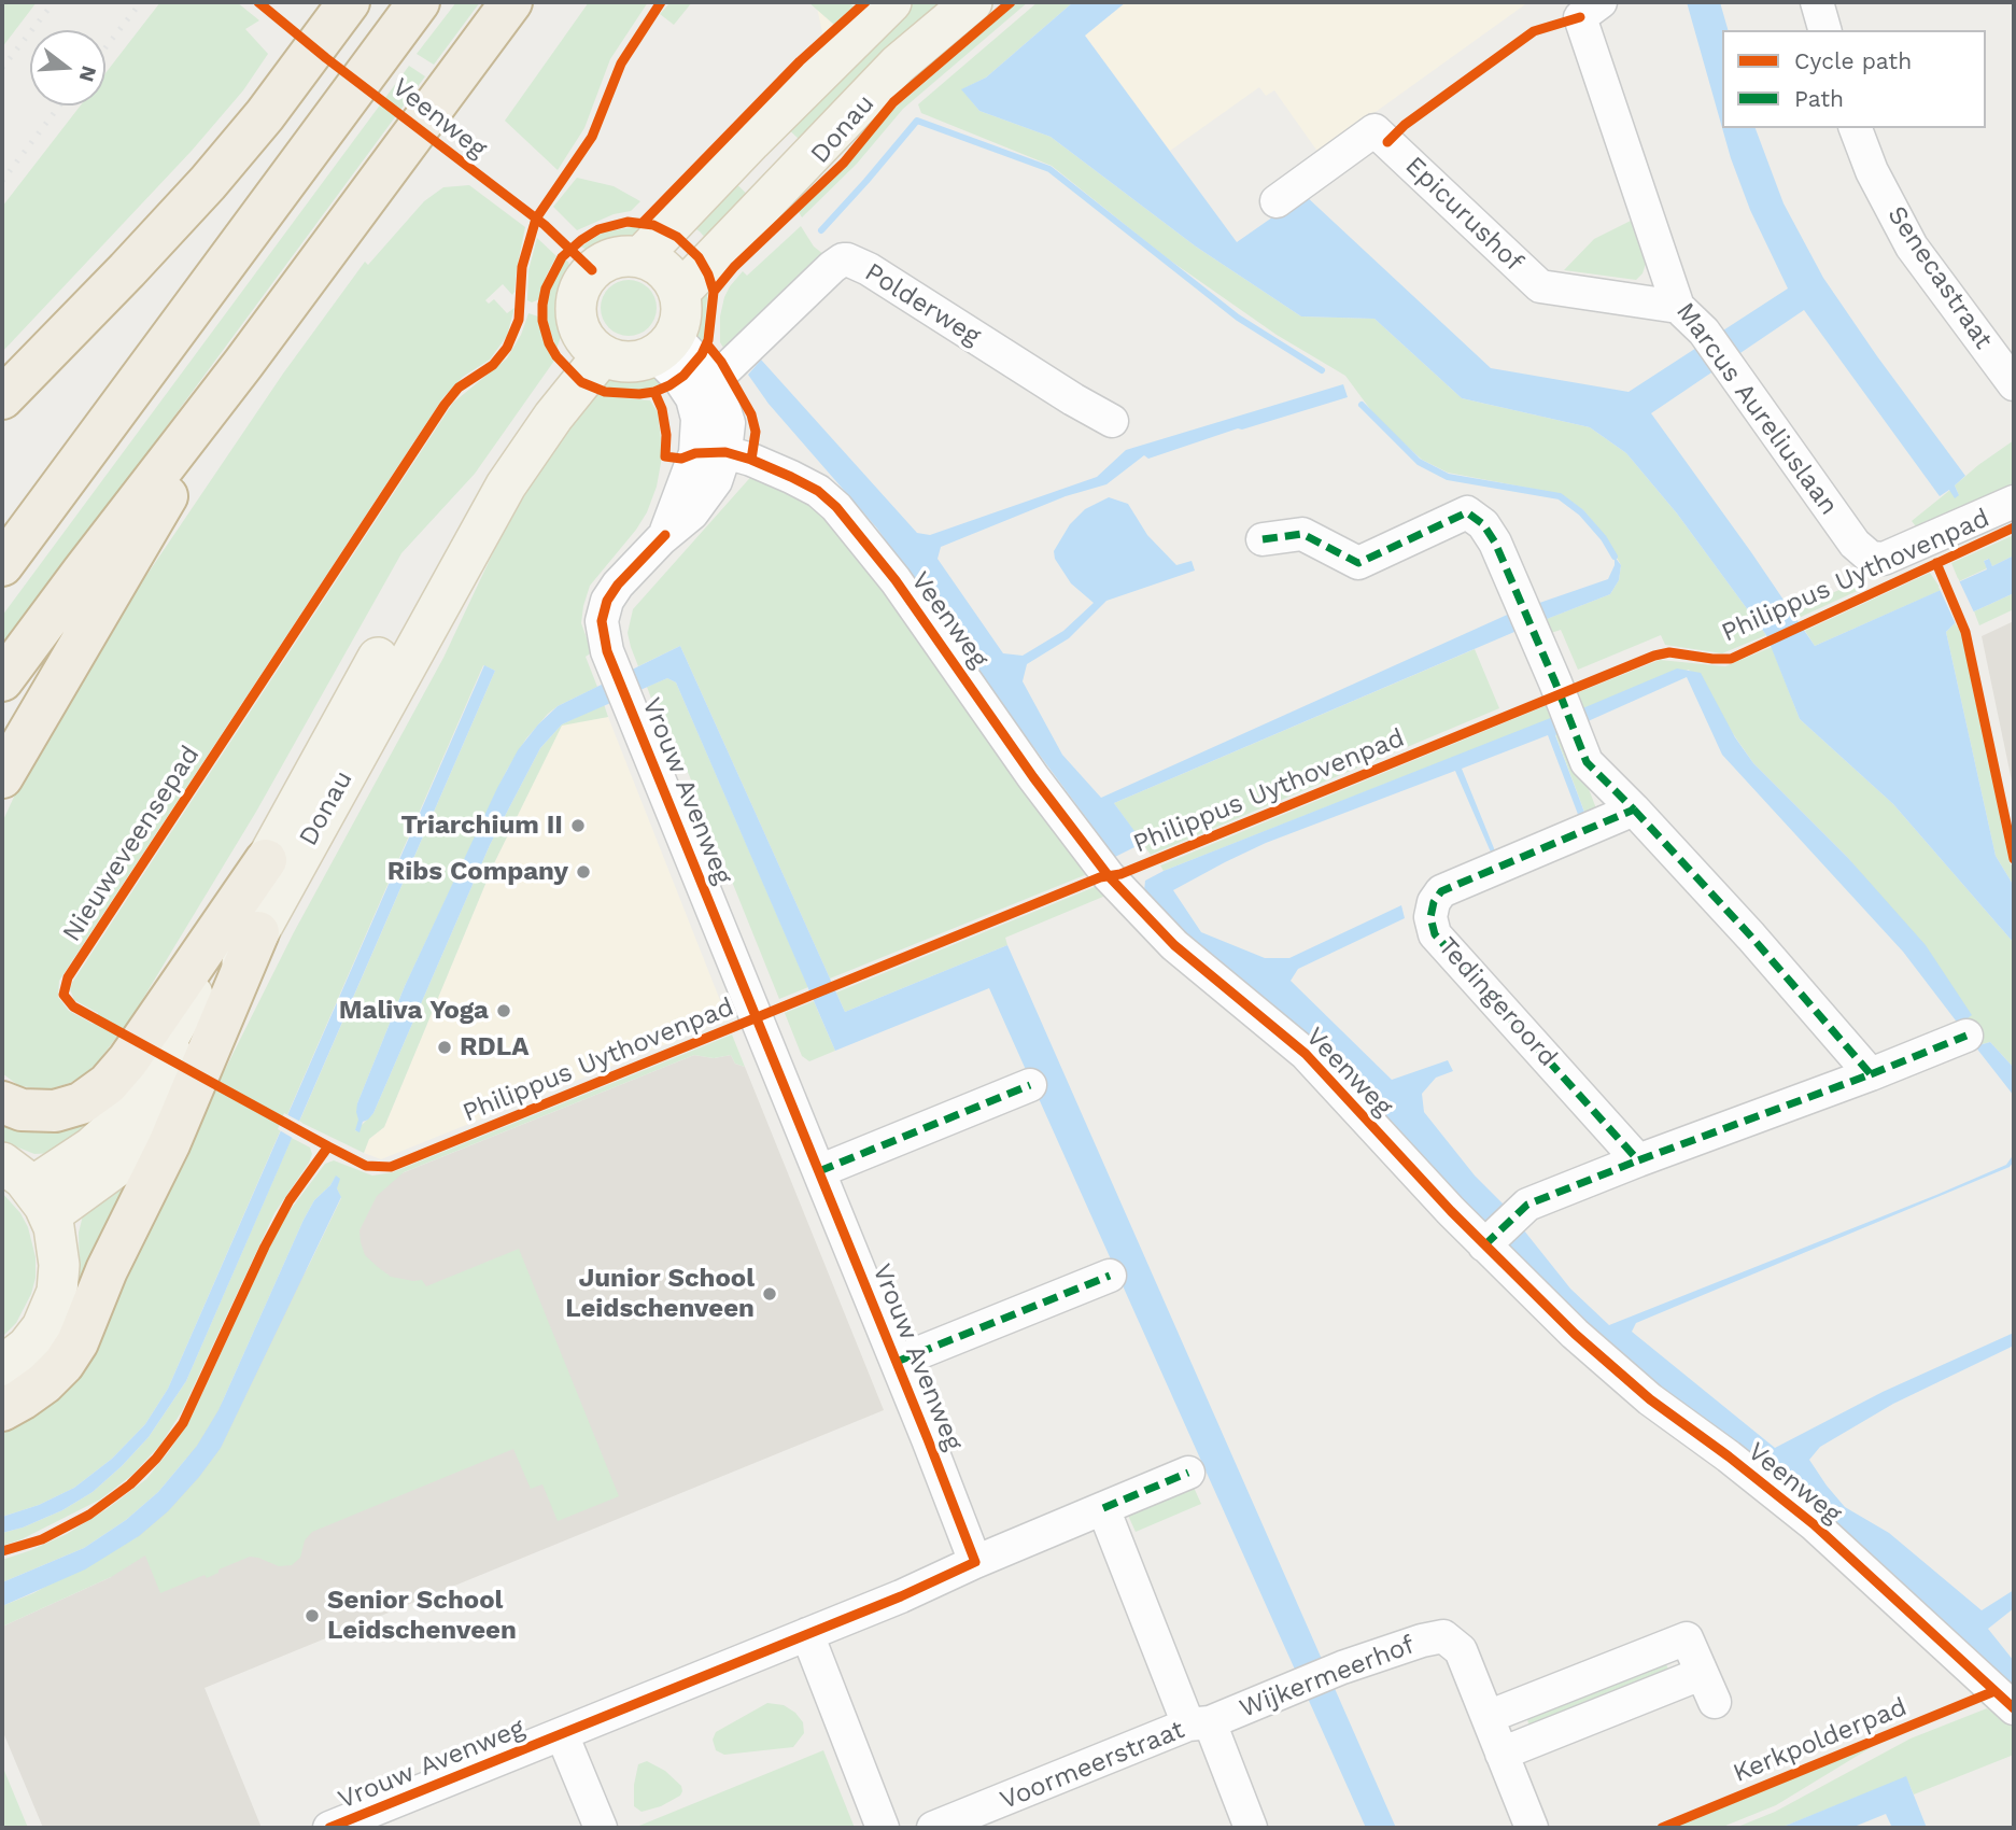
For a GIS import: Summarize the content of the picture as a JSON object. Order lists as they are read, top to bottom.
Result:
{
  "streets": {
    "main road": ["Donau"],
    "street": [
      "Veenweg",
      "Epicurushof",
      "Senecastraat",
      "Polderweg",
      "Marcus Aureliuslaan",
      "Vrouw Avenweg",
      "Tedingeroord",
      "Wijkermeerhof",
      "Voormeerstraat"
    ],
    "cycle path": ["Philippus Uythovenpad", "Nieuweveensepad", "Kerkpolderpad"]
  },
  "crossings": [
    ["Veenweg", "Vrouw Avenweg"],
    ["Donau", "Vrouw Avenweg"],
    ["Epicurushof", "Marcus Aureliuslaan"],
    ["Polderweg", "Vrouw Avenweg"],
    ["Wijkermeerhof", "Voormeerstraat"]
  ],
  "places": [
    "Triarchium II",
    "Ribs Company",
    "Maliva Yoga",
    "RDLA",
    "Junior School Leidschenveen",
    "Senior School Leidschenveen"
  ],
  "legend": ["Cycle path", "Path"],
  "north": "right"
}
